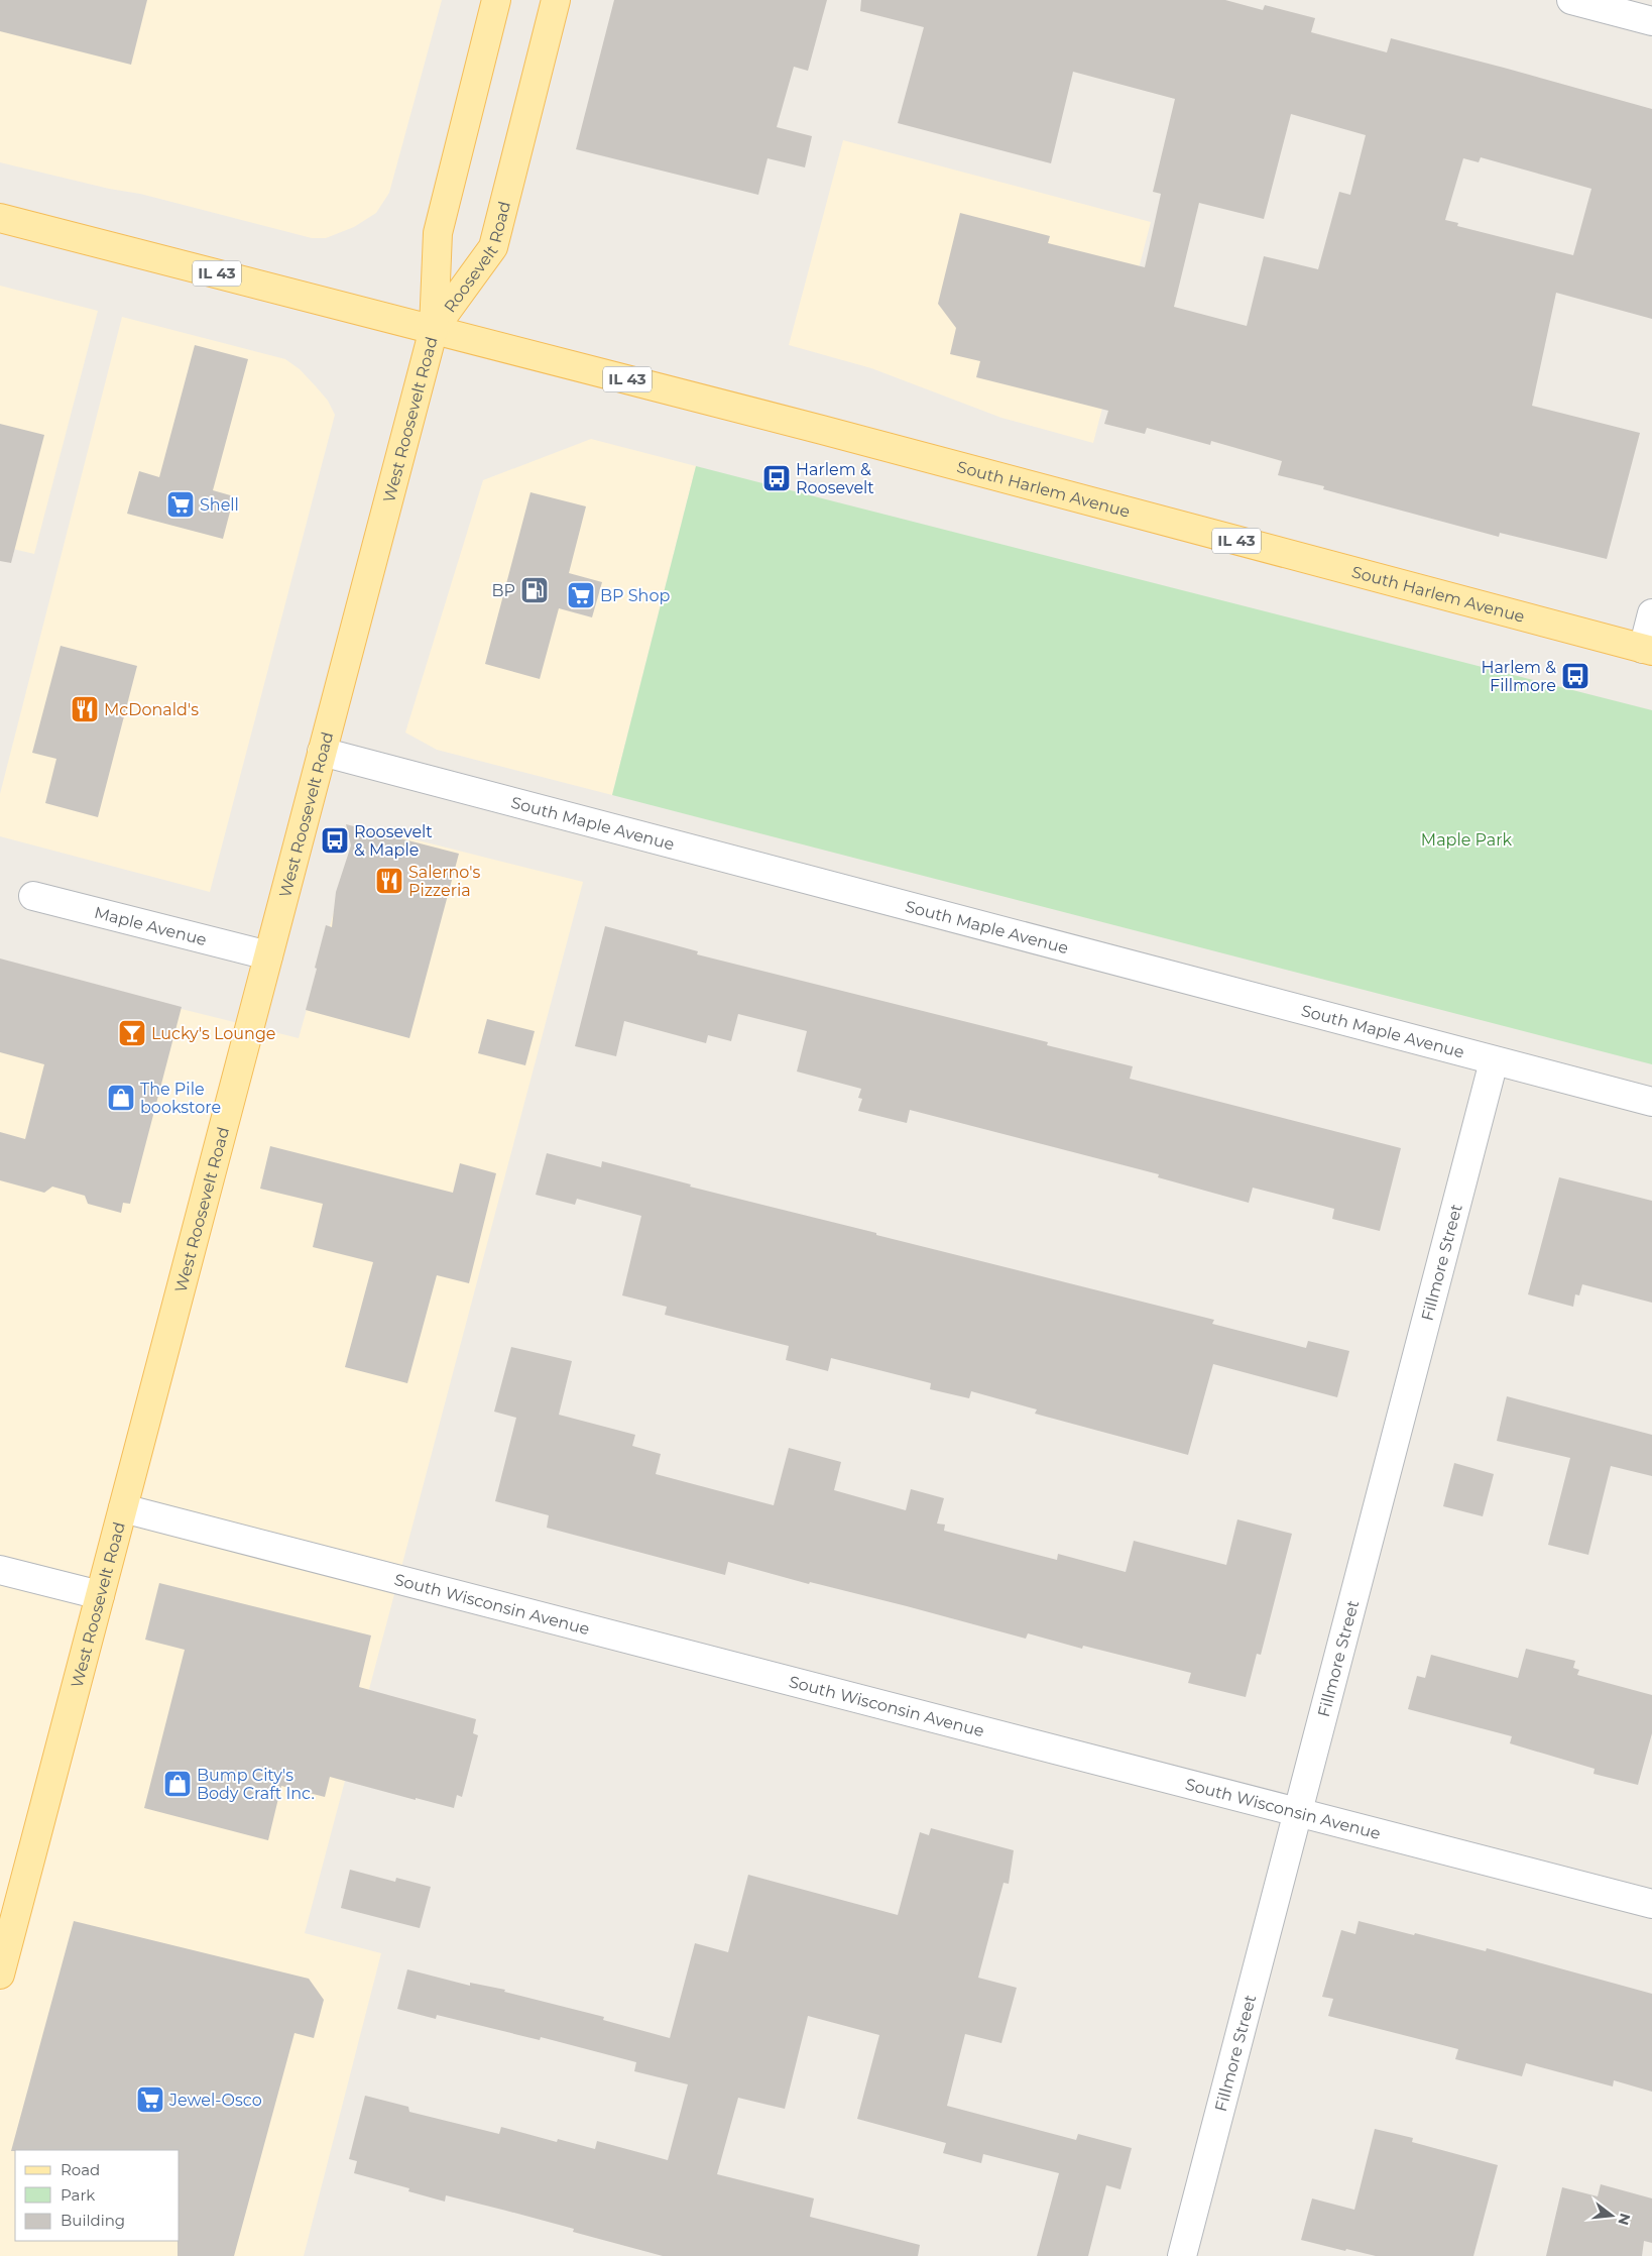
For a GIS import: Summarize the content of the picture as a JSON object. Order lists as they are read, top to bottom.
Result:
{
  "streets": {
    "main road": [
      "Roosevelt Road",
      "IL 43",
      "West Roosevelt Road",
      "South Harlem Avenue"
    ],
    "street": [
      "South Maple Avenue",
      "Maple Avenue",
      "Fillmore Street",
      "South Wisconsin Avenue"
    ]
  },
  "crossings": [
    ["Roosevelt Road", "IL 43"],
    ["Roosevelt Road", "West Roosevelt Road"],
    ["Roosevelt Road", "South Harlem Avenue"],
    ["IL 43", "West Roosevelt Road"],
    ["IL 43", "South Harlem Avenue"],
    ["West Roosevelt Road", "South Harlem Avenue"],
    ["West Roosevelt Road", "South Maple Avenue"],
    ["West Roosevelt Road", "Maple Avenue"],
    ["West Roosevelt Road", "South Wisconsin Avenue"],
    ["South Maple Avenue", "Fillmore Street"],
    ["Fillmore Street", "South Wisconsin Avenue"]
  ],
  "parks": ["Maple Park"],
  "places": {
    "bus stop": ["Harlem & Roosevelt", "Harlem & Fillmore", "Roosevelt & Maple"],
    "supermarket": ["Shell", "BP Shop", "Jewel-Osco"],
    "fuel station": ["BP"],
    "restaurant": ["McDonald's", "Salerno's Pizzeria"],
    "bar": ["Lucky's Lounge"],
    "shop": ["The Pile bookstore", "Bump City's Body Craft Inc."]
  },
  "legend": ["Road", "Park", "Building"],
  "north": "right"
}
